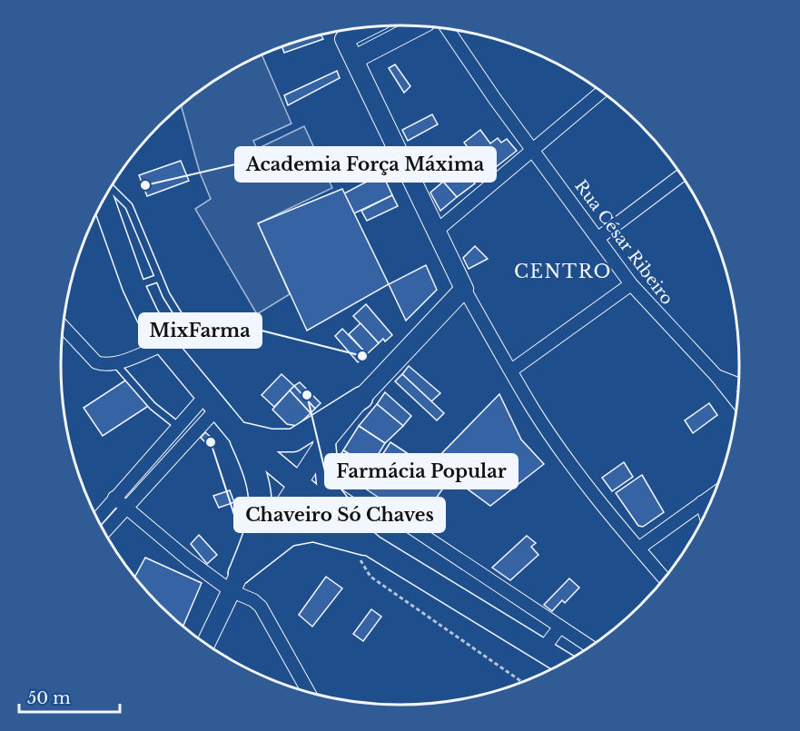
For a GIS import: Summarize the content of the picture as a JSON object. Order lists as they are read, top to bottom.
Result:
{
  "streets": {
    "street": ["Rua César Ribeiro"]
  },
  "districts": ["CENTRO"],
  "places": [
    "Academia Força Máxima",
    "MixFarma",
    "Farmácia Popular",
    "Chaveiro Só Chaves"
  ],
  "scale_bar": "50 m"
}
